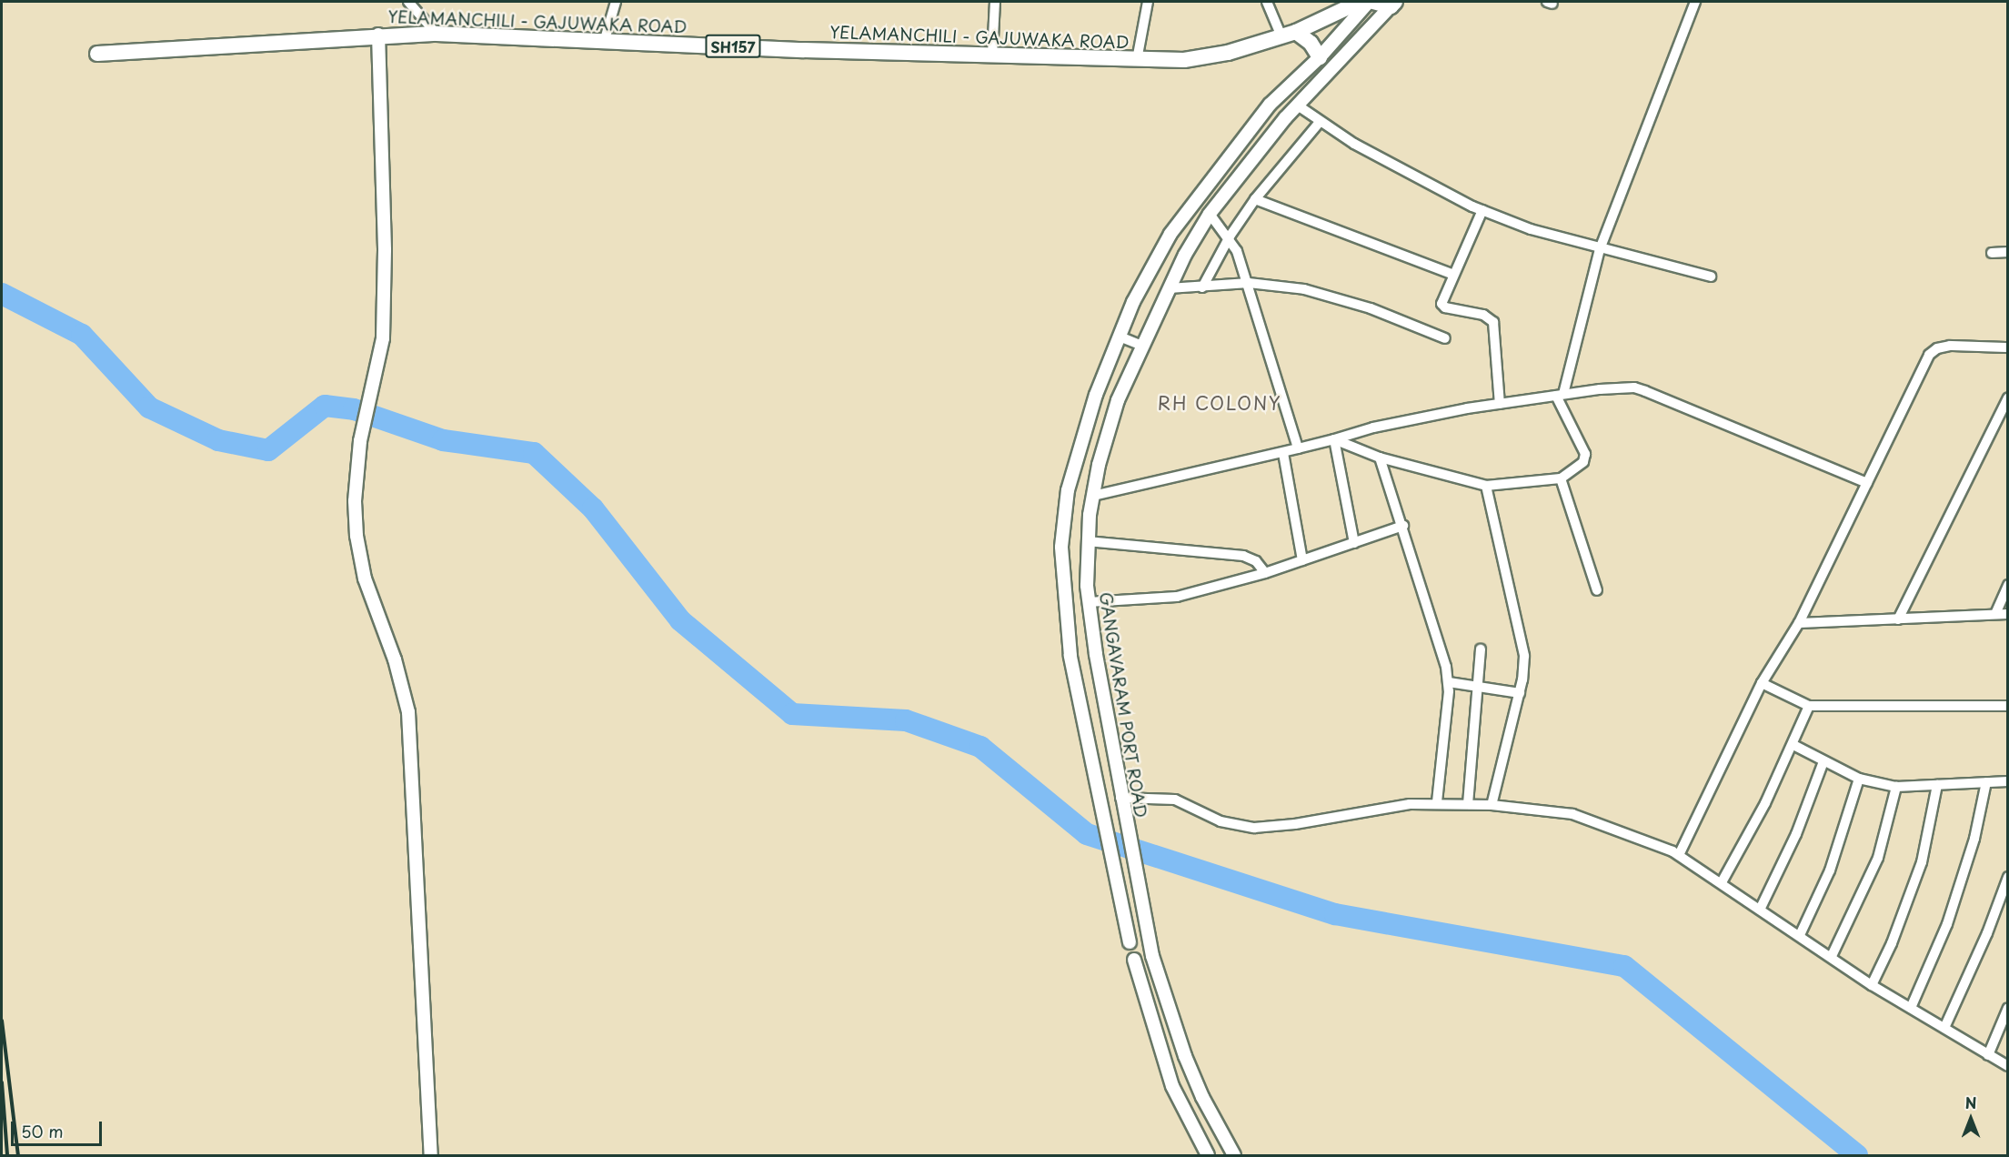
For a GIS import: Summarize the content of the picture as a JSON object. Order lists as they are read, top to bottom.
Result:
{
  "streets": {
    "main road": ["YELAMANCHILI - GAJUWAKA ROAD", "SH157"],
    "street": ["GANGAVARAM PORT ROAD"]
  },
  "districts": ["RH COLONY"],
  "scale_bar": "50 m",
  "north": "top"
}
